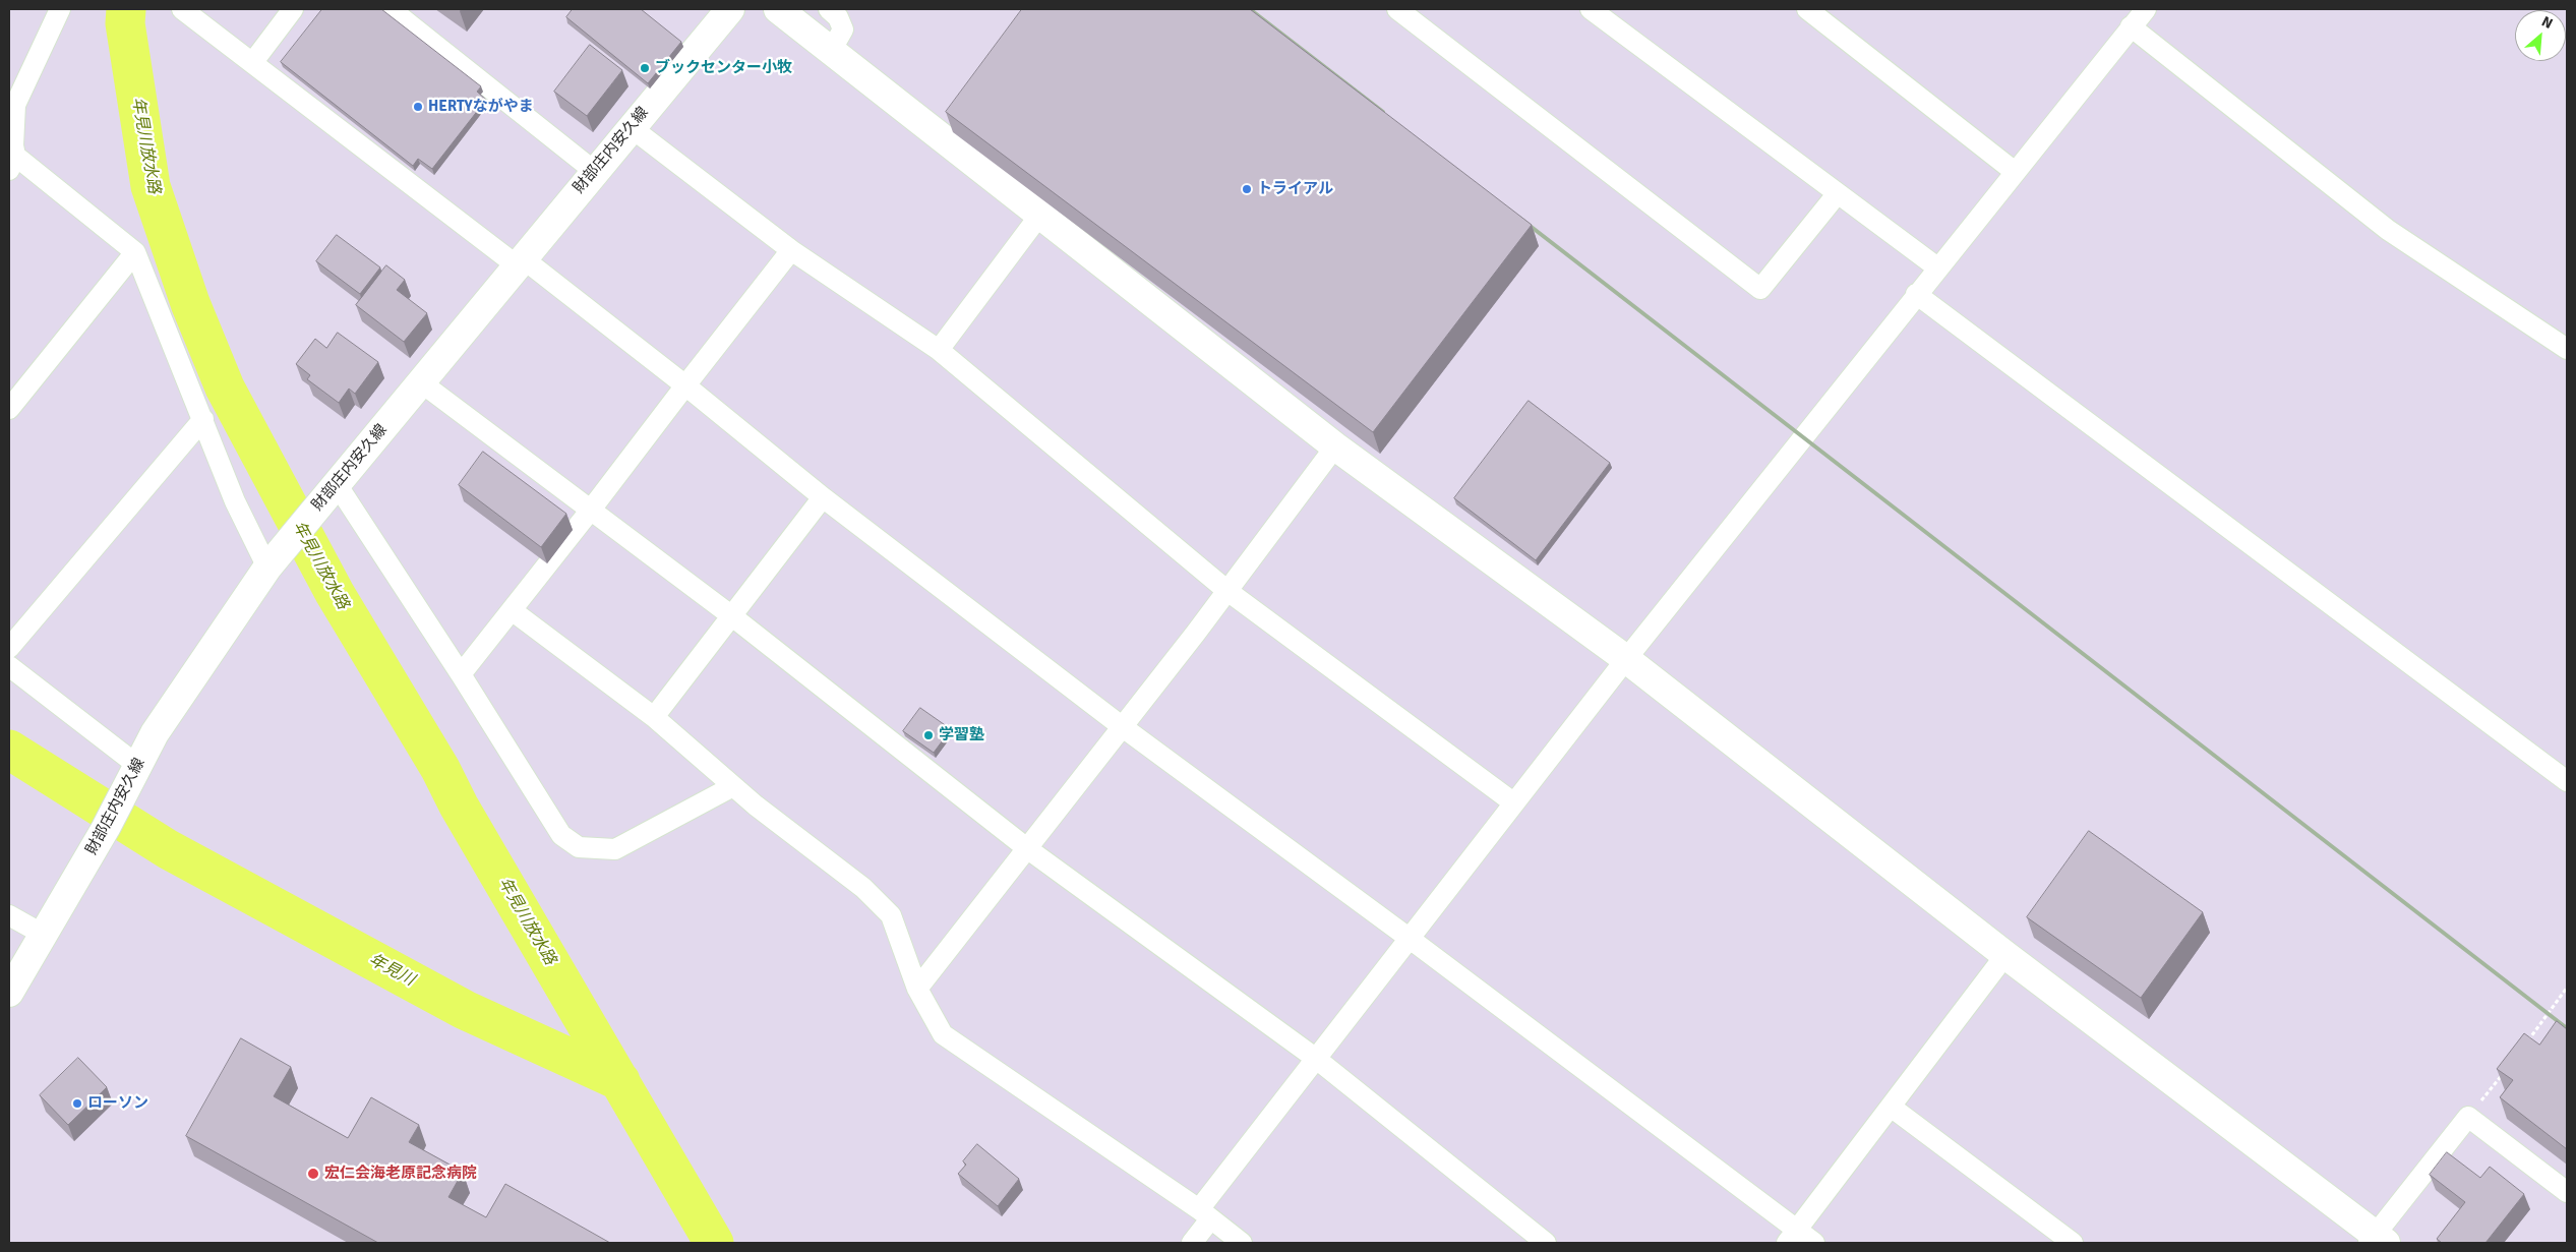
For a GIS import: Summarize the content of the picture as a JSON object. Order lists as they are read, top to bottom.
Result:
{
  "streets": {
    "street": ["財部庄内安久線"]
  },
  "water": ["年見川放水路", "年見川"],
  "places": [
    "ブックセンター小牧",
    "HERTYながやま",
    "トライアル",
    "学習塾",
    "ローソン",
    "宏仁会海老原記念病院"
  ],
  "north": "top right"
}
